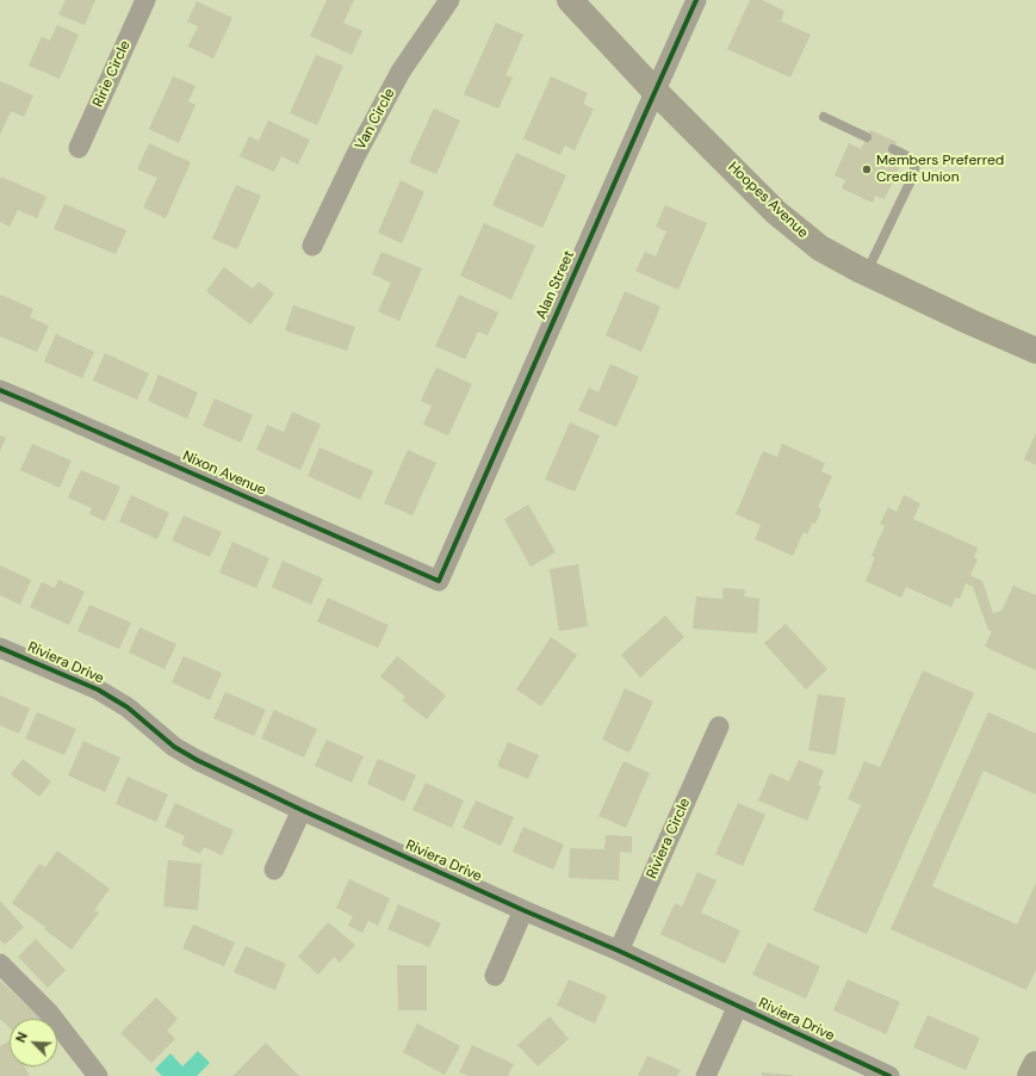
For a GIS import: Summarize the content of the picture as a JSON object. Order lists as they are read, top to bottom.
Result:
{
  "streets": {
    "street": [
      "Ririe Circle",
      "Van Circle",
      "Hoopes Avenue",
      "Alan Street",
      "Nixon Avenue",
      "Riviera Drive",
      "Riviera Circle"
    ]
  },
  "crossings": [
    ["Hoopes Avenue", "Alan Street"],
    ["Alan Street", "Nixon Avenue"],
    ["Riviera Drive", "Riviera Circle"]
  ],
  "places": ["Members Preferred Credit Union"],
  "north": "top left"
}
